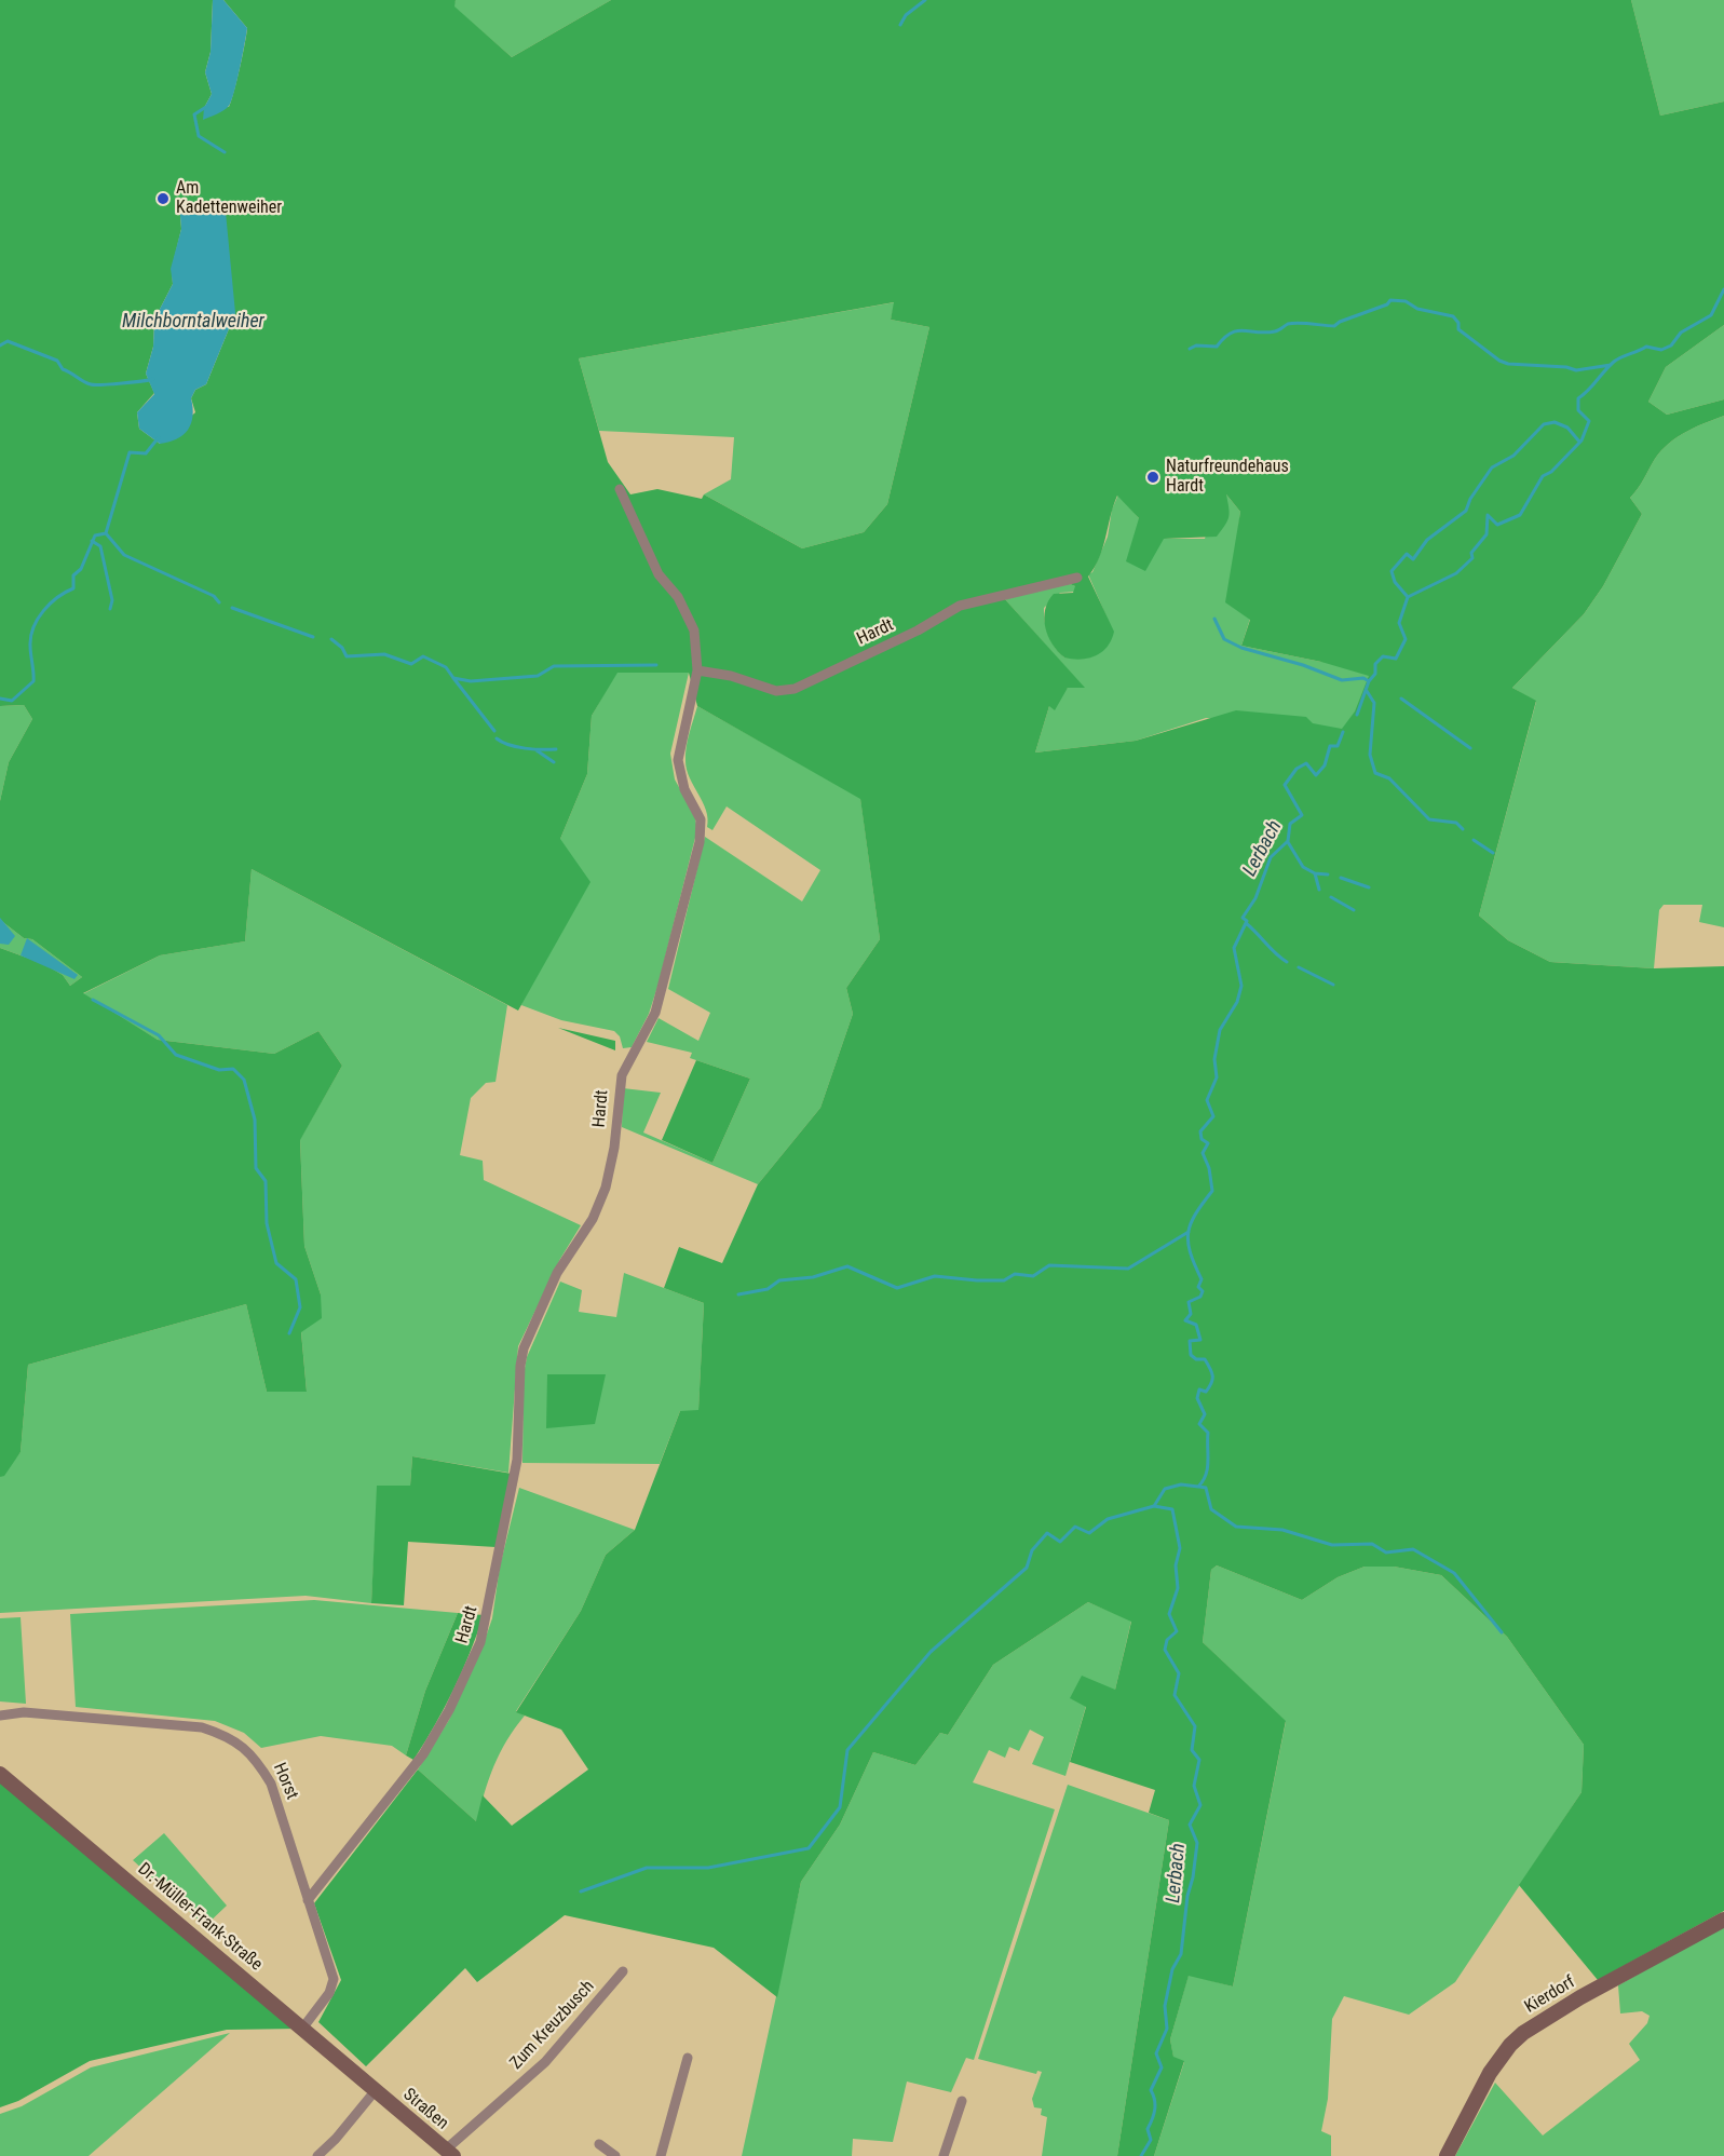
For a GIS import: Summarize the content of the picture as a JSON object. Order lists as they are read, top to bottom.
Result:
{
  "streets": {
    "main road": ["Dr.-Müller-Frank-Straße", "Kierdorf", "Straßen"],
    "street": ["Hardt", "Horst", "Zum Kreuzbusch"]
  },
  "crossings": [
    ["Hardt", "Horst"],
    ["Horst", "Dr.-Müller-Frank-Straße"],
    ["Dr.-Müller-Frank-Straße", "Straßen"],
    ["Zum Kreuzbusch", "Straßen"]
  ],
  "water": ["Milchborntalweiher", "Lerbach"],
  "places": ["Am Kadettenweiher", "Naturfreundehaus Hardt"]
}
